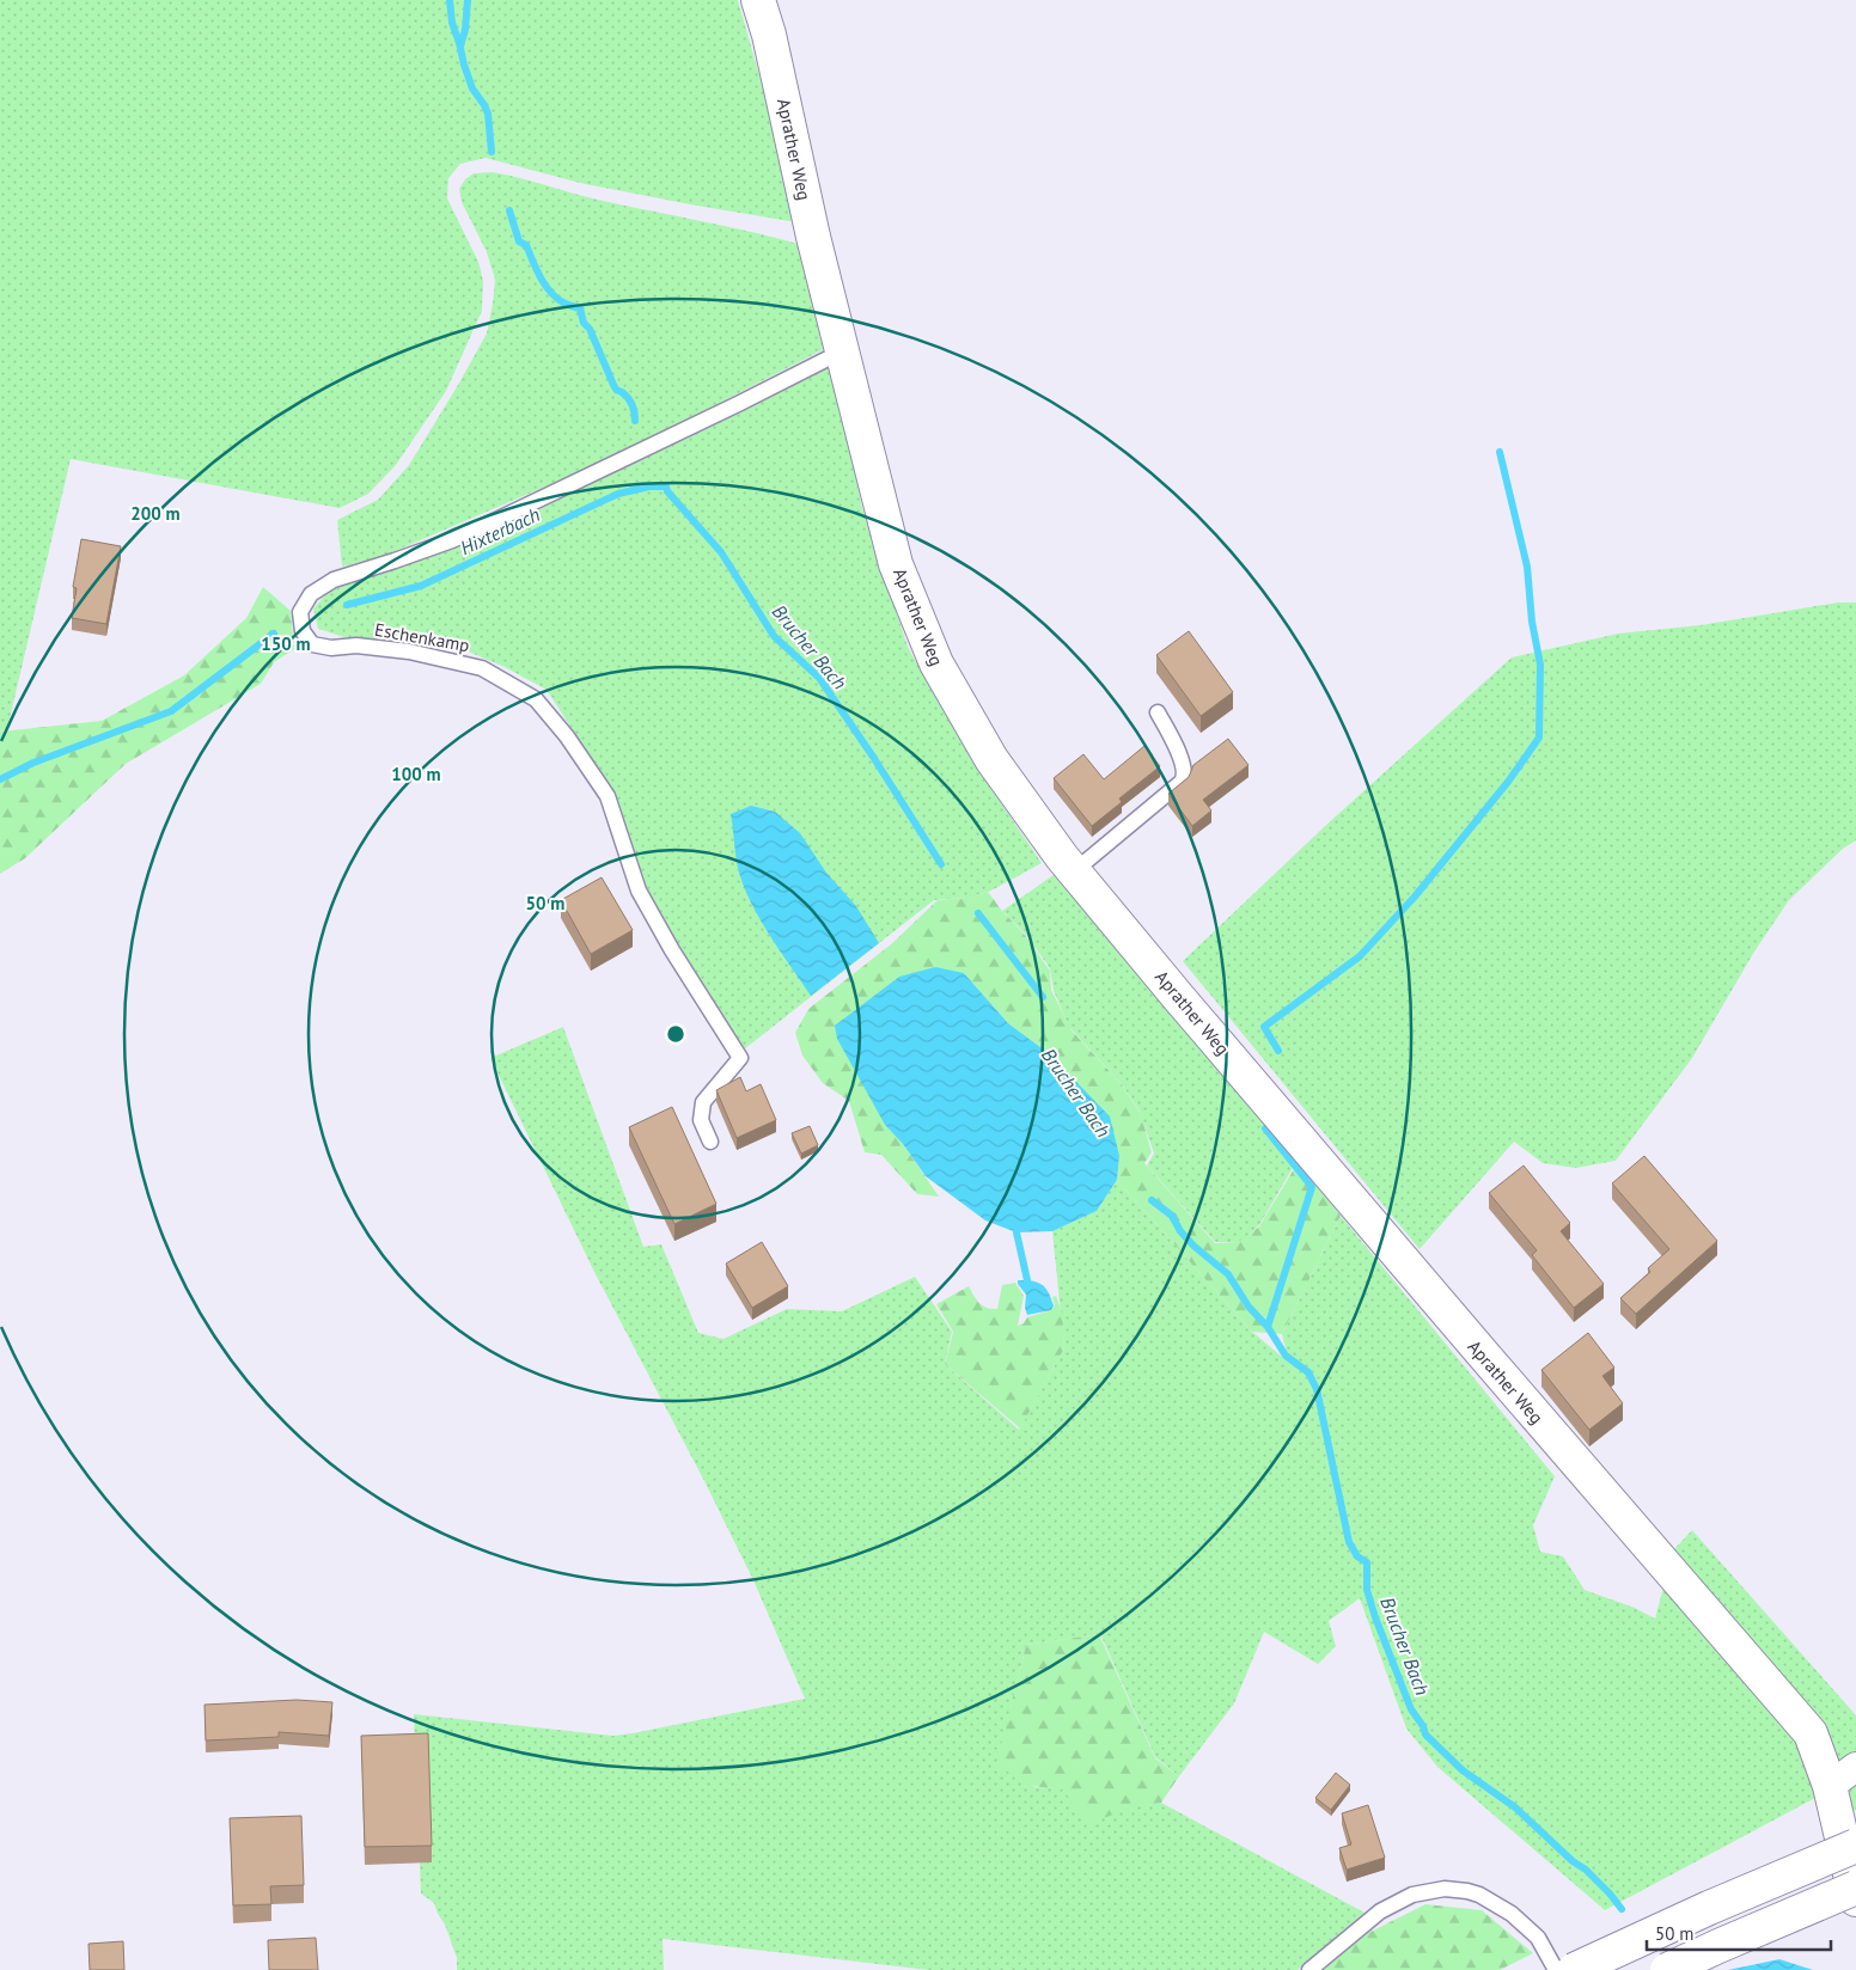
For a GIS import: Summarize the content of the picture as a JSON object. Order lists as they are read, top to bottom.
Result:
{
  "streets": {
    "main road": ["Aprather Weg"],
    "lane": ["Eschenkamp"]
  },
  "crossings": [
    ["Aprather Weg", "Eschenkamp"]
  ],
  "water": ["Hixterbach", "Brucher Bach"],
  "scale_bar": "50 m",
  "rings": [
    "200 m",
    "150 m",
    "100 m",
    "50 m"
  ]
}
